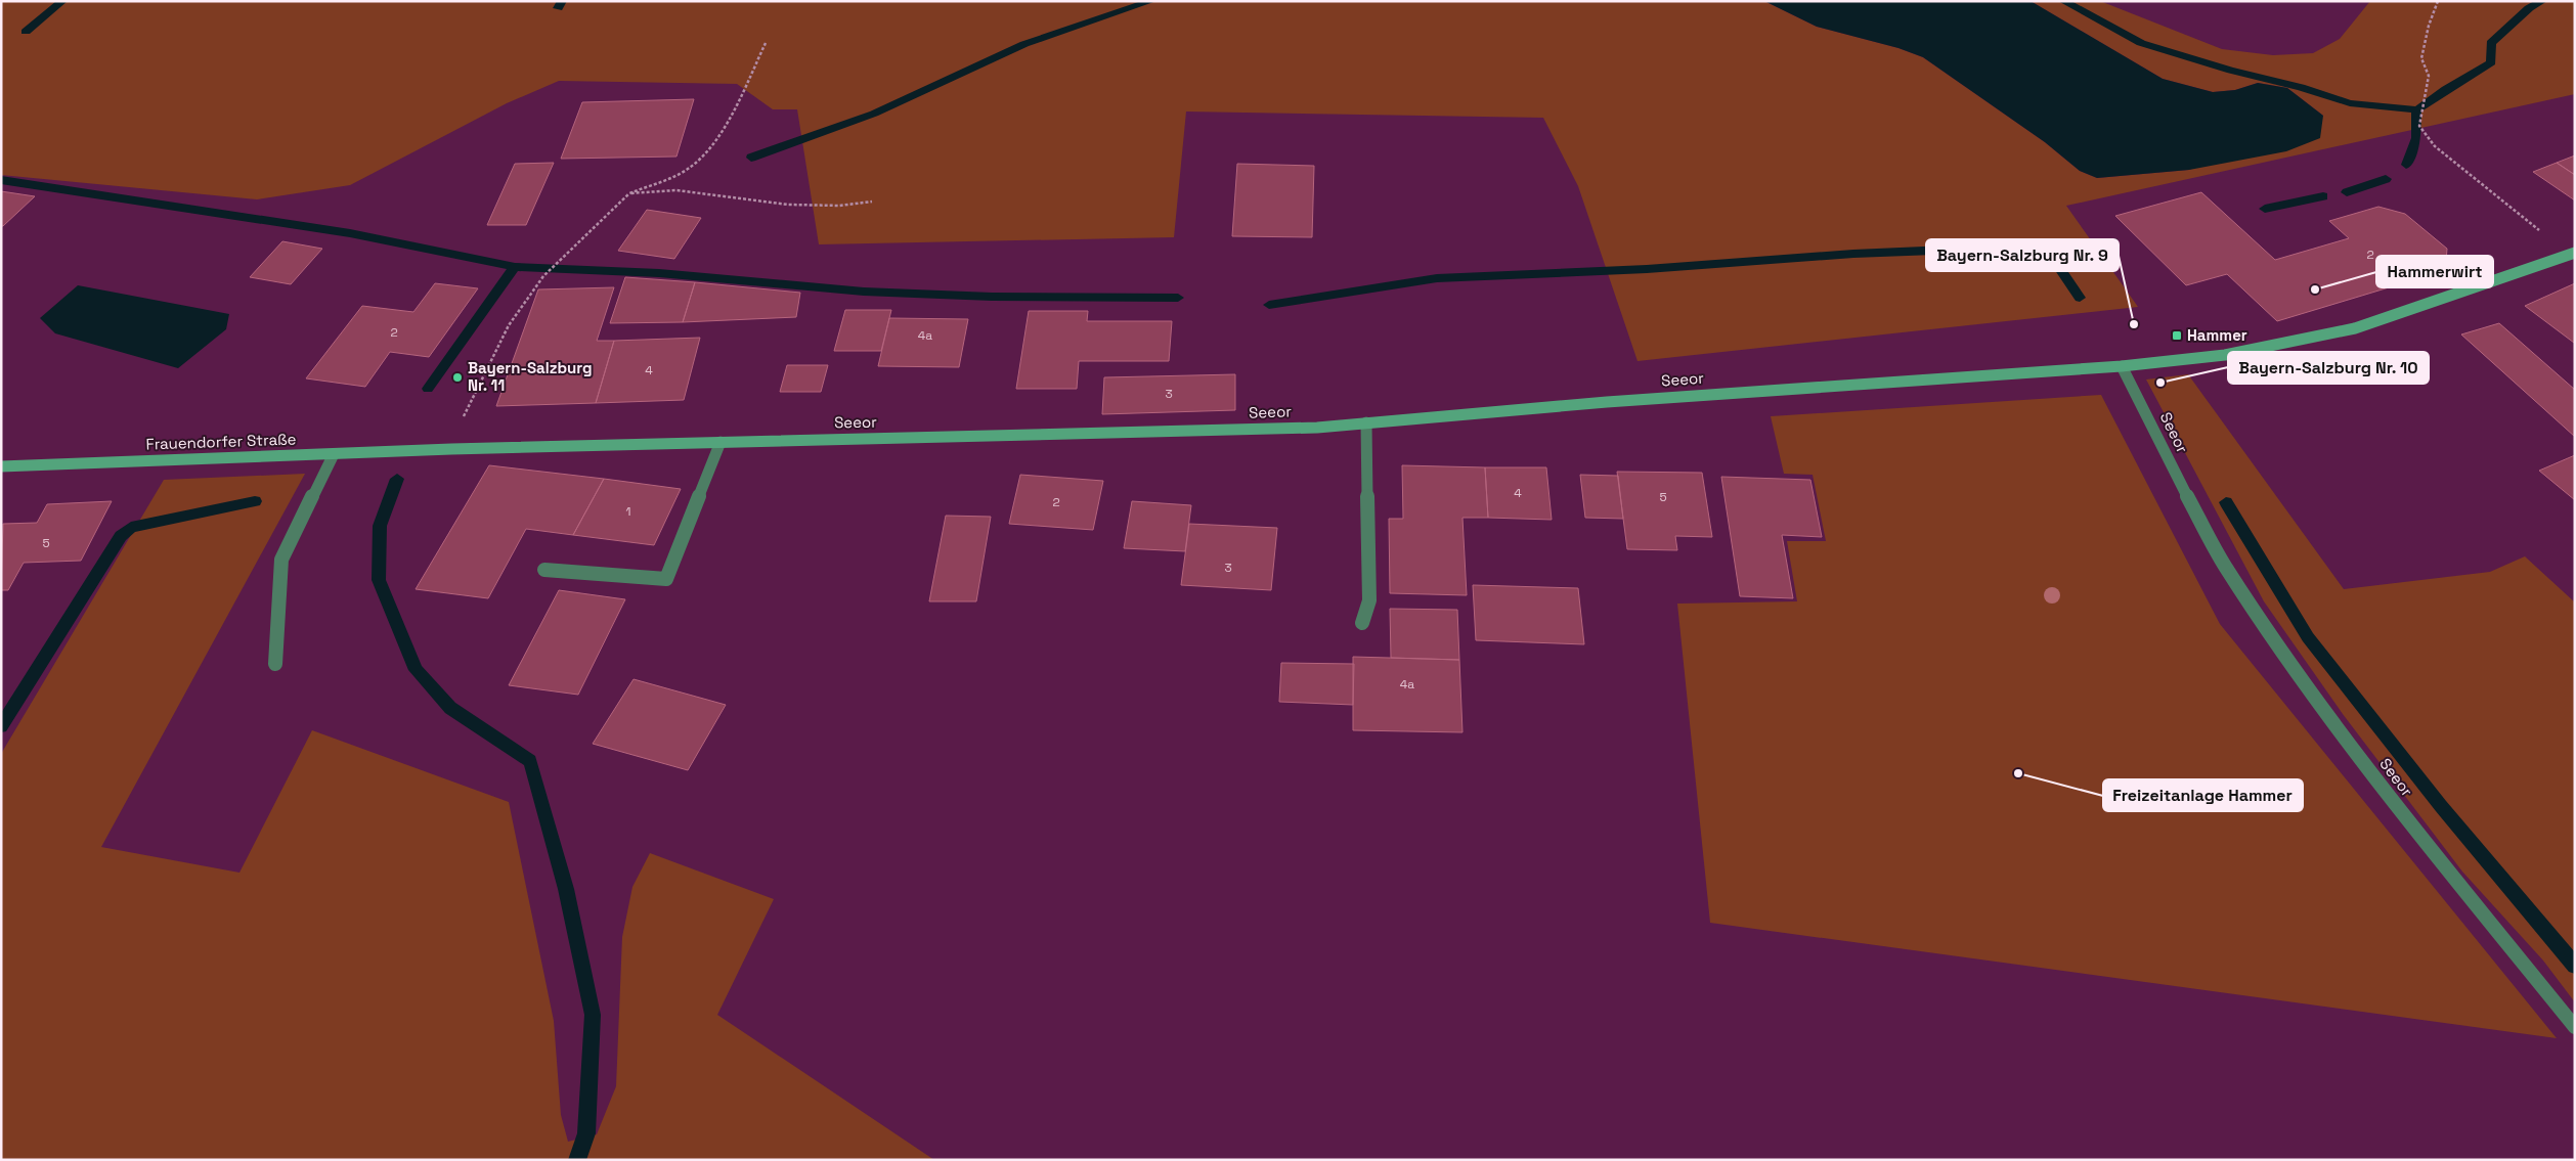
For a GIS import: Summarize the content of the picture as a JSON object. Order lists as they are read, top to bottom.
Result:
{
  "streets": {
    "main road": ["Seeor", "Frauendorfer Straße"]
  },
  "crossings": [
    ["Seeor", "Frauendorfer Straße"]
  ],
  "places": {
    "other": [
      "Hammerwirt",
      "Bayern-Salzburg Nr. 9",
      "Bayern-Salzburg Nr. 11",
      "Bayern-Salzburg Nr. 10",
      "Freizeitanlage Hammer"
    ],
    "transit": ["Hammer"]
  },
  "house_numbers": [
    "2",
    "2",
    "4a",
    "4",
    "3",
    "4",
    "5",
    "2",
    "1",
    "5",
    "3",
    "4a"
  ]
}
